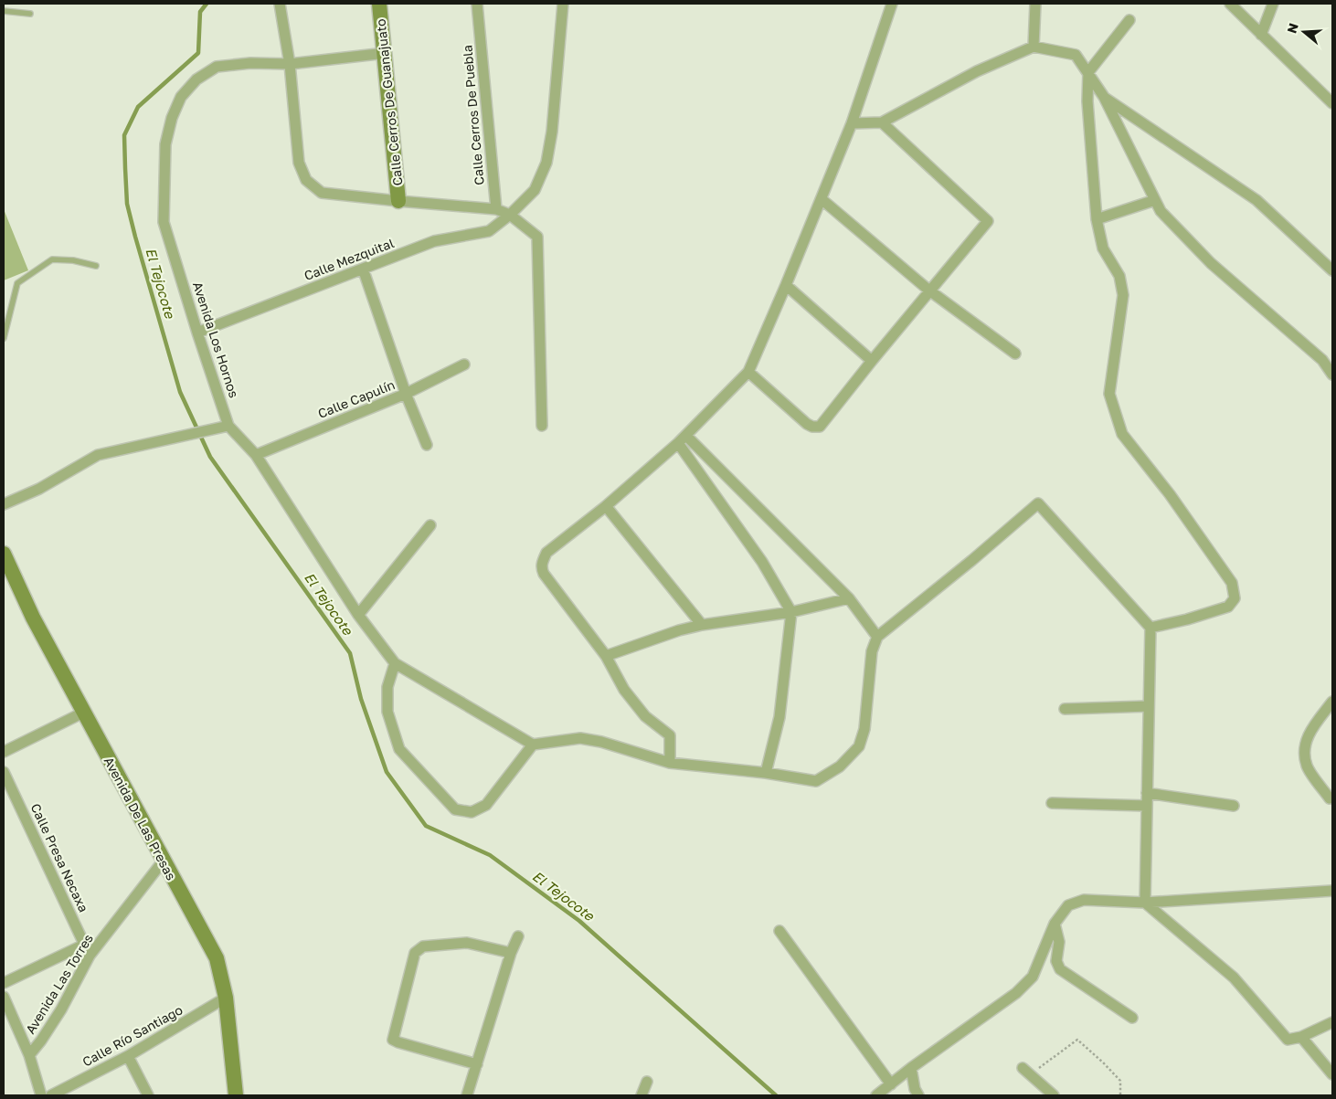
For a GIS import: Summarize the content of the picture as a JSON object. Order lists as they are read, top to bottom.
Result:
{
  "streets": {
    "main road": ["Calle Cerros De Guanajuato", "Avenida De Las Presas"],
    "street": [
      "Calle Cerros De Puebla",
      "Calle Mezquital",
      "Avenida Los Hornos",
      "Calle Capulín",
      "Calle Presa Necaxa",
      "Avenida Las Torres",
      "Calle Río Santiago"
    ]
  },
  "crossings": [
    ["Calle Cerros De Guanajuato", "Avenida Los Hornos"],
    ["Calle Mezquital", "Avenida Los Hornos"],
    ["Avenida Los Hornos", "Calle Capulín"],
    ["Avenida De Las Presas", "Avenida Las Torres"],
    ["Avenida De Las Presas", "Calle Río Santiago"],
    ["Calle Presa Necaxa", "Avenida Las Torres"]
  ],
  "water": ["El Tejocote"],
  "north": "left"
}
